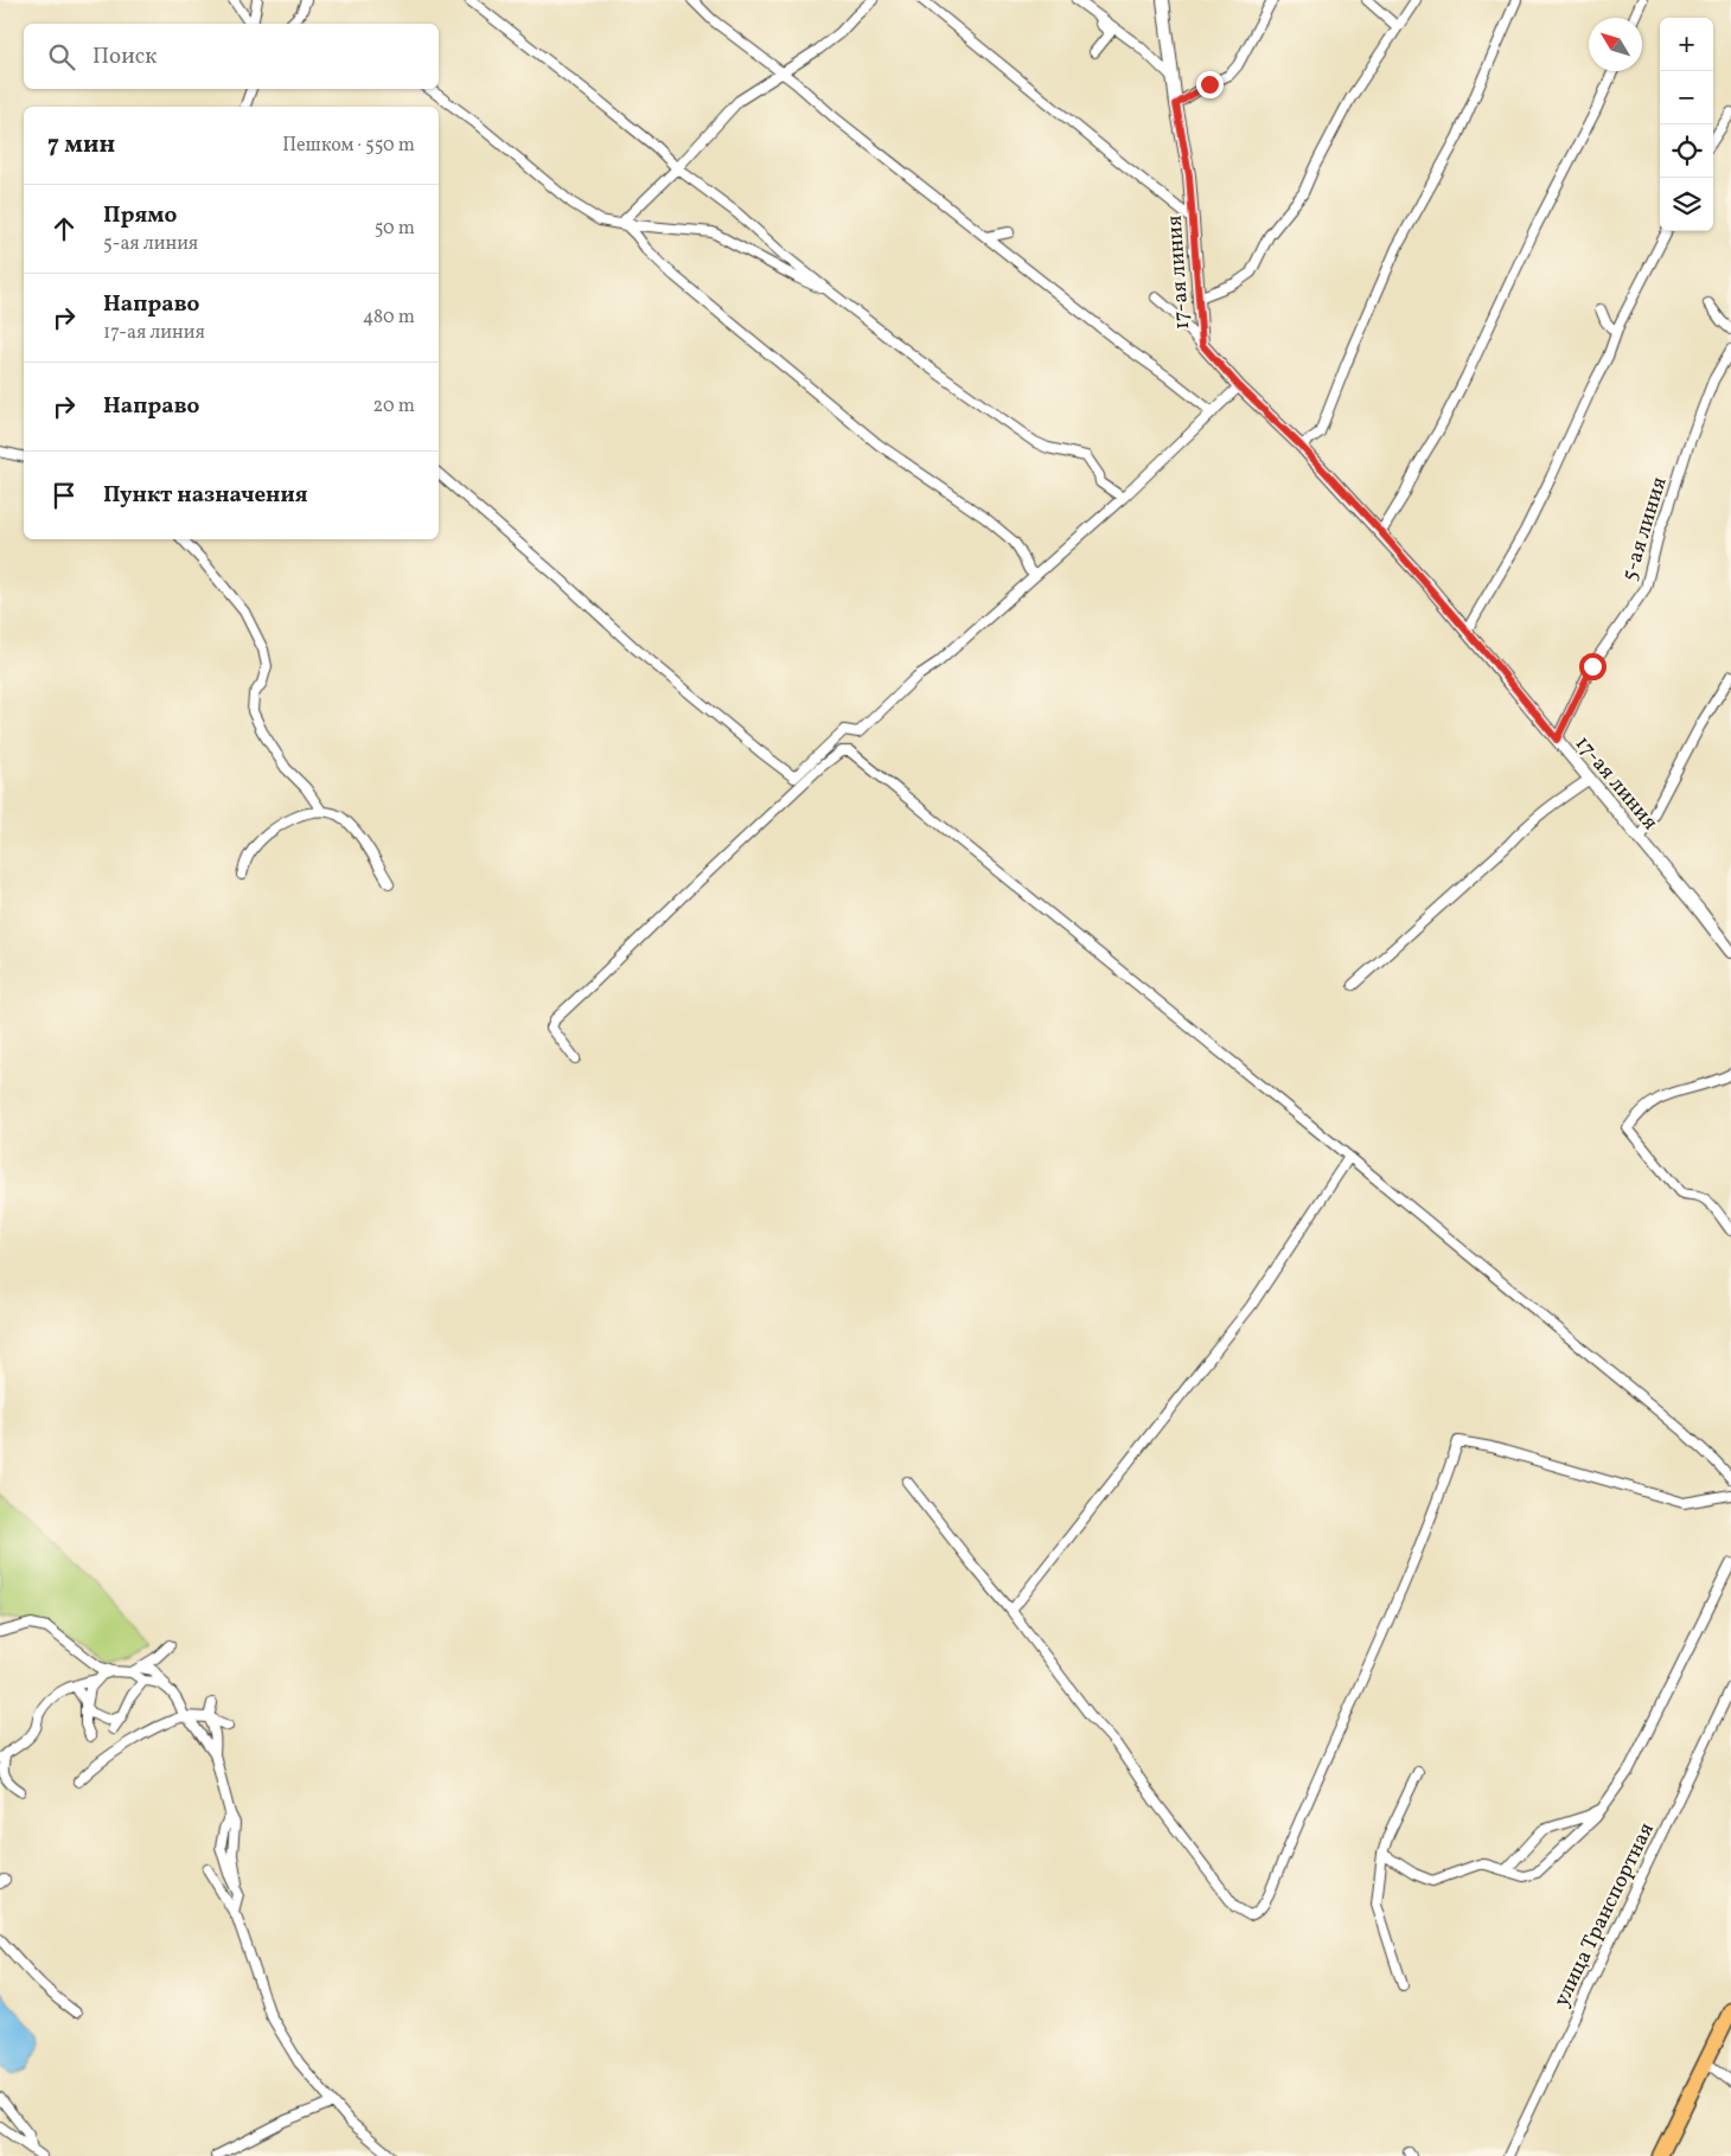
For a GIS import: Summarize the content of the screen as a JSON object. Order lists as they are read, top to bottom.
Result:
{
  "streets": {
    "street": ["17-ая линия", "5-ая линия", "улица Транспортная"]
  },
  "crossings": [
    ["17-ая линия", "5-ая линия"]
  ],
  "north": "top left",
  "page": {
    "map_buttons": ["+", "−"],
    "search": "Поиск",
    "heading": ["7 мин", "Пешком · 550 m"],
    "list": [
      ["Прямо", "5-ая линия", "50 m"],
      ["Направо", "17-ая линия", "480 m"],
      ["Направо", "20 m"],
      "Пункт назначения"
    ]
  }
}
